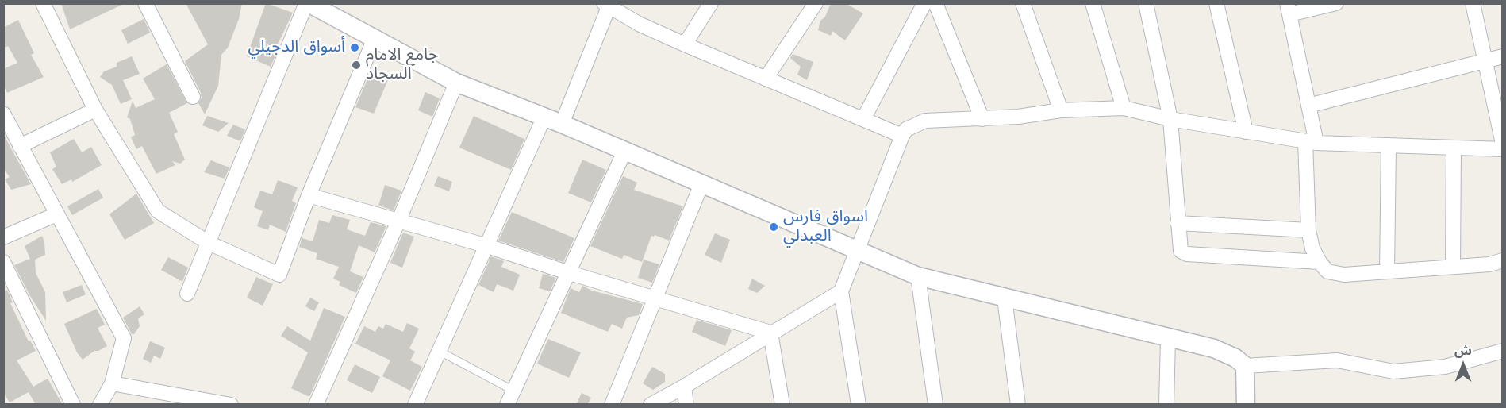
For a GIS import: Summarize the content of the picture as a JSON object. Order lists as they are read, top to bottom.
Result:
{
  "places": ["أسواق الدجيلي", "جامع الامام السجاد", "اسواق فارس العبدلي"],
  "north": "top"
}
